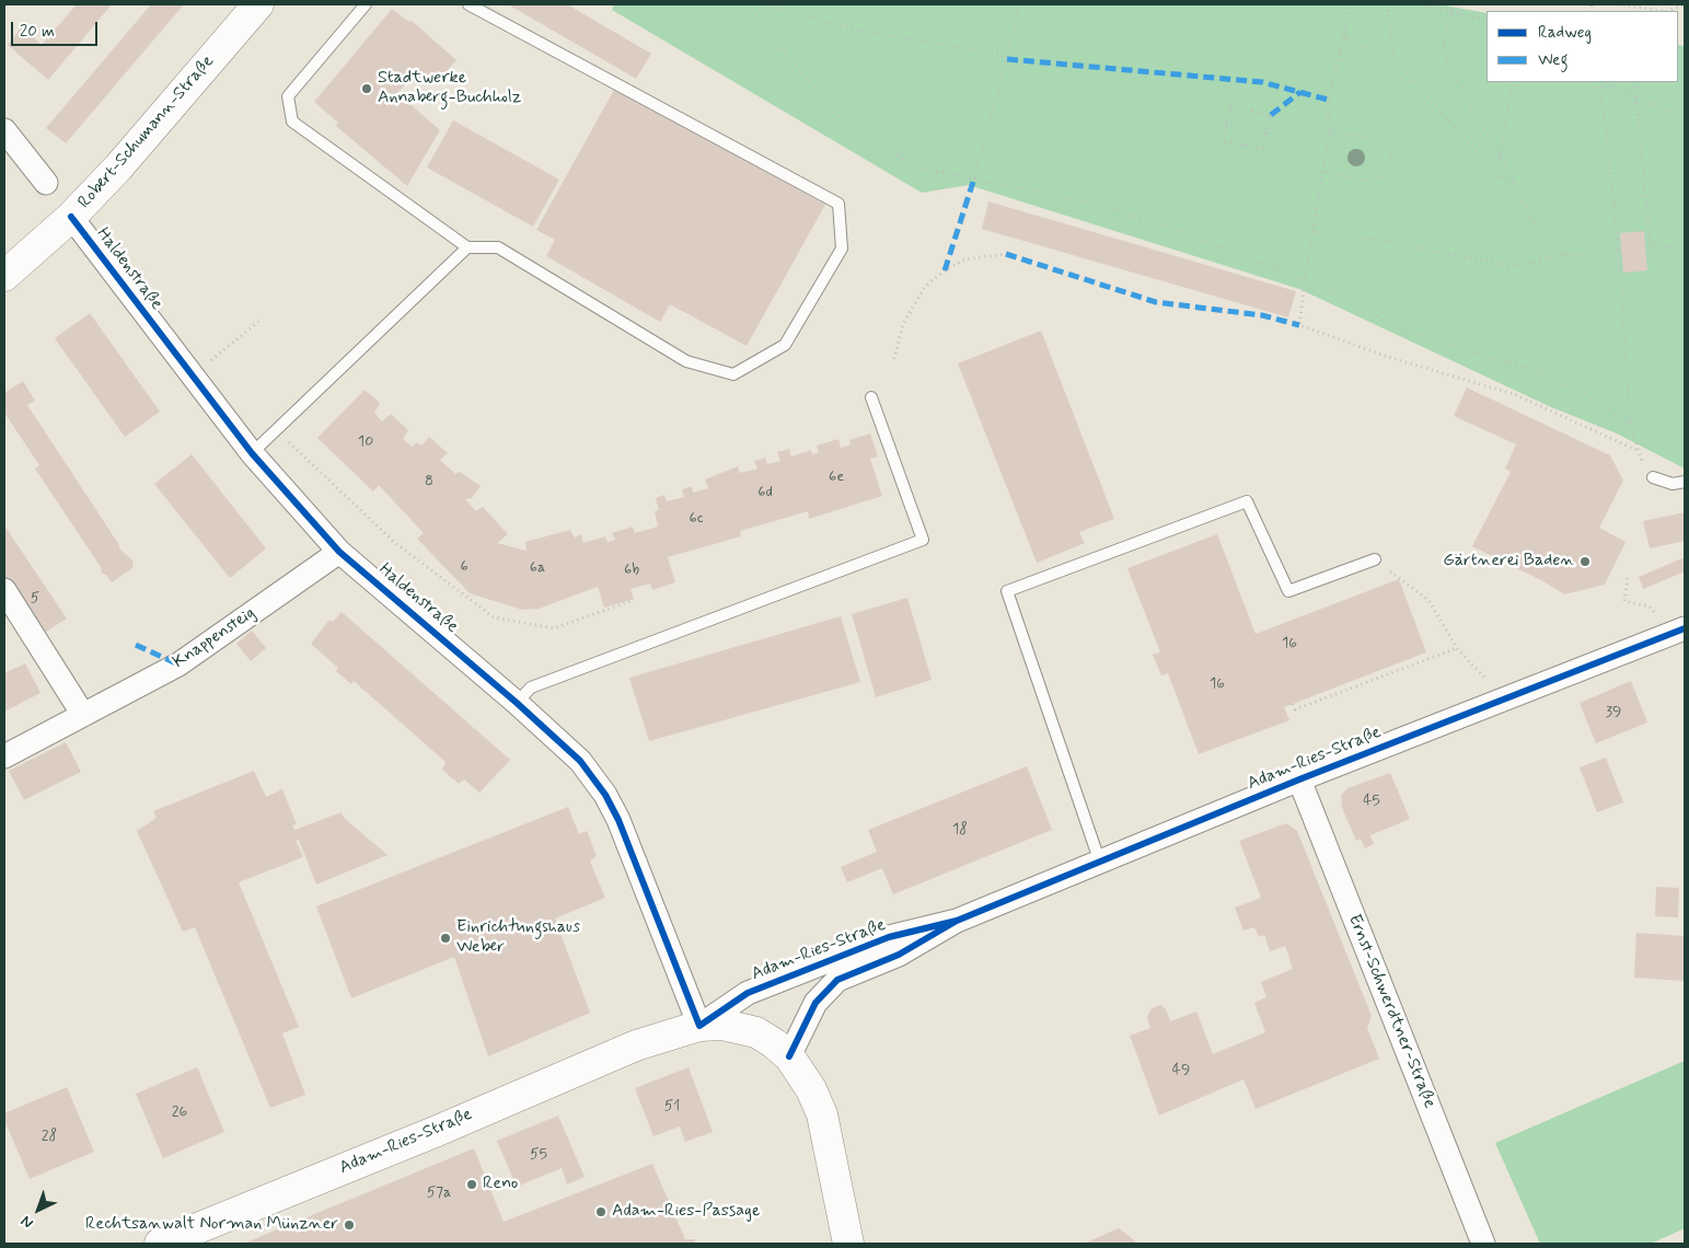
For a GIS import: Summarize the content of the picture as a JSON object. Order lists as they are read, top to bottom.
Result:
{
  "streets": {
    "main road": ["Robert-Schumann-Straße", "Adam-Ries-Straße"],
    "street": ["Haldenstraße", "Knappensteig", "Ernst-Schwerdtner-Straße"]
  },
  "crossings": [
    ["Robert-Schumann-Straße", "Haldenstraße"],
    ["Haldenstraße", "Knappensteig"],
    ["Haldenstraße", "Adam-Ries-Straße"],
    ["Adam-Ries-Straße", "Ernst-Schwerdtner-Straße"]
  ],
  "places": [
    "Stadtwerke Annaberg-Buchholz",
    "Gärtnerei Baden",
    "Einrichtungshaus Weber",
    "Reno",
    "Adam-Ries-Passage",
    "Rechtsanwalt Norman Münzner"
  ],
  "house_numbers": [
    "10",
    "6e",
    "8",
    "6d",
    "6c",
    "6",
    "6a",
    "6b",
    "5",
    "16",
    "16",
    "39",
    "45",
    "18",
    "49",
    "51",
    "26",
    "28",
    "55",
    "57a"
  ],
  "legend": ["Radweg", "Weg"],
  "scale_bar": "20 m",
  "north": "bottom left"
}
